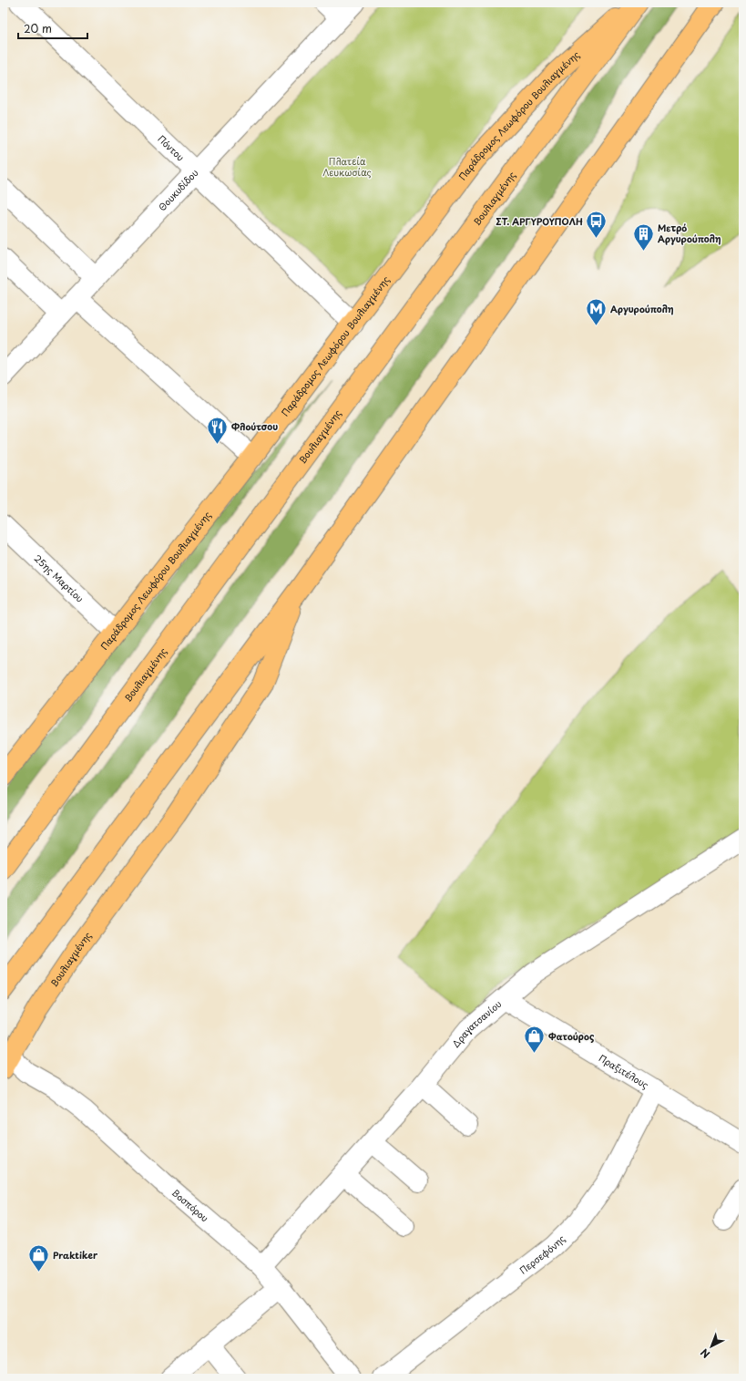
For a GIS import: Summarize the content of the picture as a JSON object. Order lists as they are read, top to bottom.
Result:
{
  "streets": {
    "main road": ["Παράδρομος Λεωφόρου Βουλιαγμένης", "Βουλιαγμένης"],
    "street": [
      "Πόντου",
      "Θουκυδίδου",
      "25ης Μαρτίου",
      "Δραγατσανίου",
      "Πραξιτέλους",
      "Βοσπόρου",
      "Περσεφόνης"
    ]
  },
  "crossings": [
    ["Παράδρομος Λεωφόρου Βουλιαγμένης", "Πόντου"],
    ["Παράδρομος Λεωφόρου Βουλιαγμένης", "25ης Μαρτίου"],
    ["Πόντου", "Θουκυδίδου"],
    ["Βουλιαγμένης", "Βοσπόρου"],
    ["Δραγατσανίου", "Πραξιτέλους"],
    ["Δραγατσανίου", "Βοσπόρου"],
    ["Πραξιτέλους", "Περσεφόνης"]
  ],
  "parks": ["Πλατεία Λευκωσίας"],
  "places": {
    "bus stop": ["ΣΤ. ΑΡΓΥΡΟΥΠΟΛΗ"],
    "building": ["Μετρό Αργυρούπολη"],
    "metro station": ["Αργυρούπολη"],
    "restaurant": ["Φλούτσου"],
    "shop": ["Φατούρος", "Praktiker"]
  },
  "scale_bar": "20 m",
  "north": "bottom left"
}
